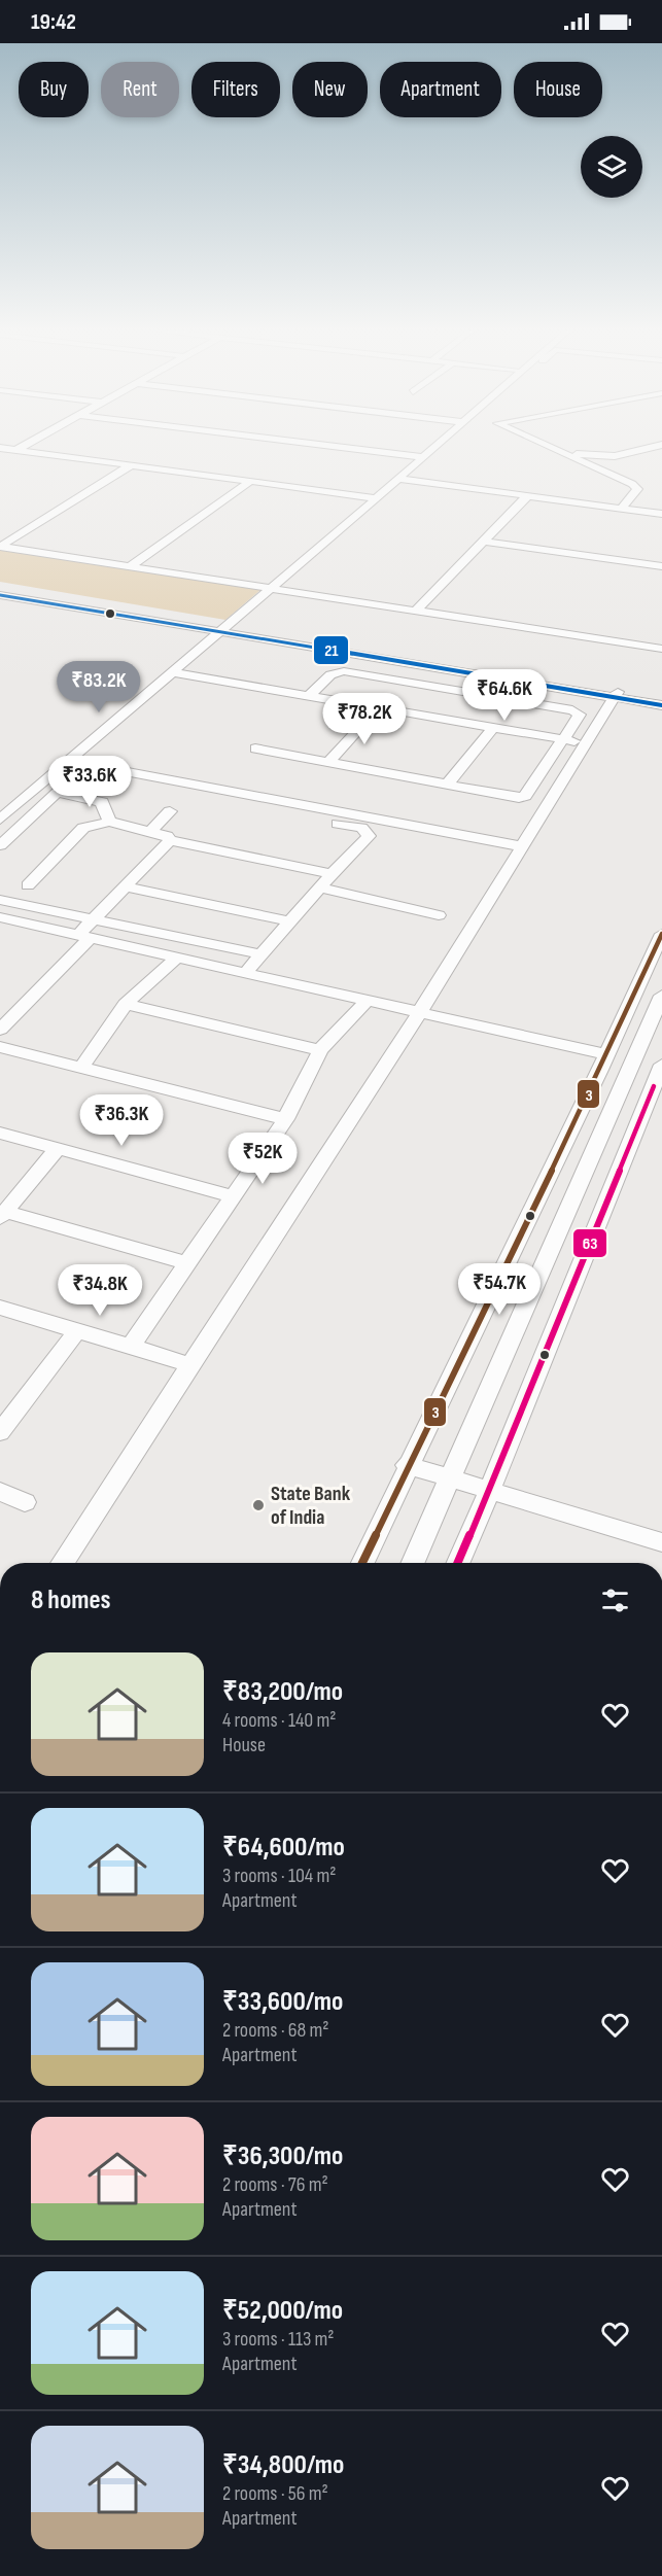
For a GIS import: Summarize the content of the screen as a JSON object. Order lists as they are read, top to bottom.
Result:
{
  "places": ["State Bank of India"],
  "lines": ["transit line 21", "transit line 3", "transit line 63"],
  "page": {
    "status": "19:42",
    "chip": [
      "Buy",
      "Rent",
      "Filters",
      "New",
      "Apartment",
      "House"
    ],
    "price": [
      "₹83.2K",
      "₹64.6K",
      "₹78.2K",
      "₹33.6K",
      "₹36.3K",
      "₹52K",
      "₹54.7K",
      "₹34.8K"
    ],
    "heading": "8 homes",
    "list": [
      {
        "name": "₹83,200/mo",
        "note": "4 rooms · 140 m² · House"
      },
      {
        "name": "₹64,600/mo",
        "note": "3 rooms · 104 m² · Apartment"
      },
      {
        "name": "₹33,600/mo",
        "note": "2 rooms · 68 m² · Apartment"
      },
      {
        "name": "₹36,300/mo",
        "note": "2 rooms · 76 m² · Apartment"
      },
      {
        "name": "₹52,000/mo",
        "note": "3 rooms · 113 m² · Apartment"
      },
      {
        "name": "₹34,800/mo",
        "note": "2 rooms · 56 m² · Apartment"
      }
    ]
  }
}
